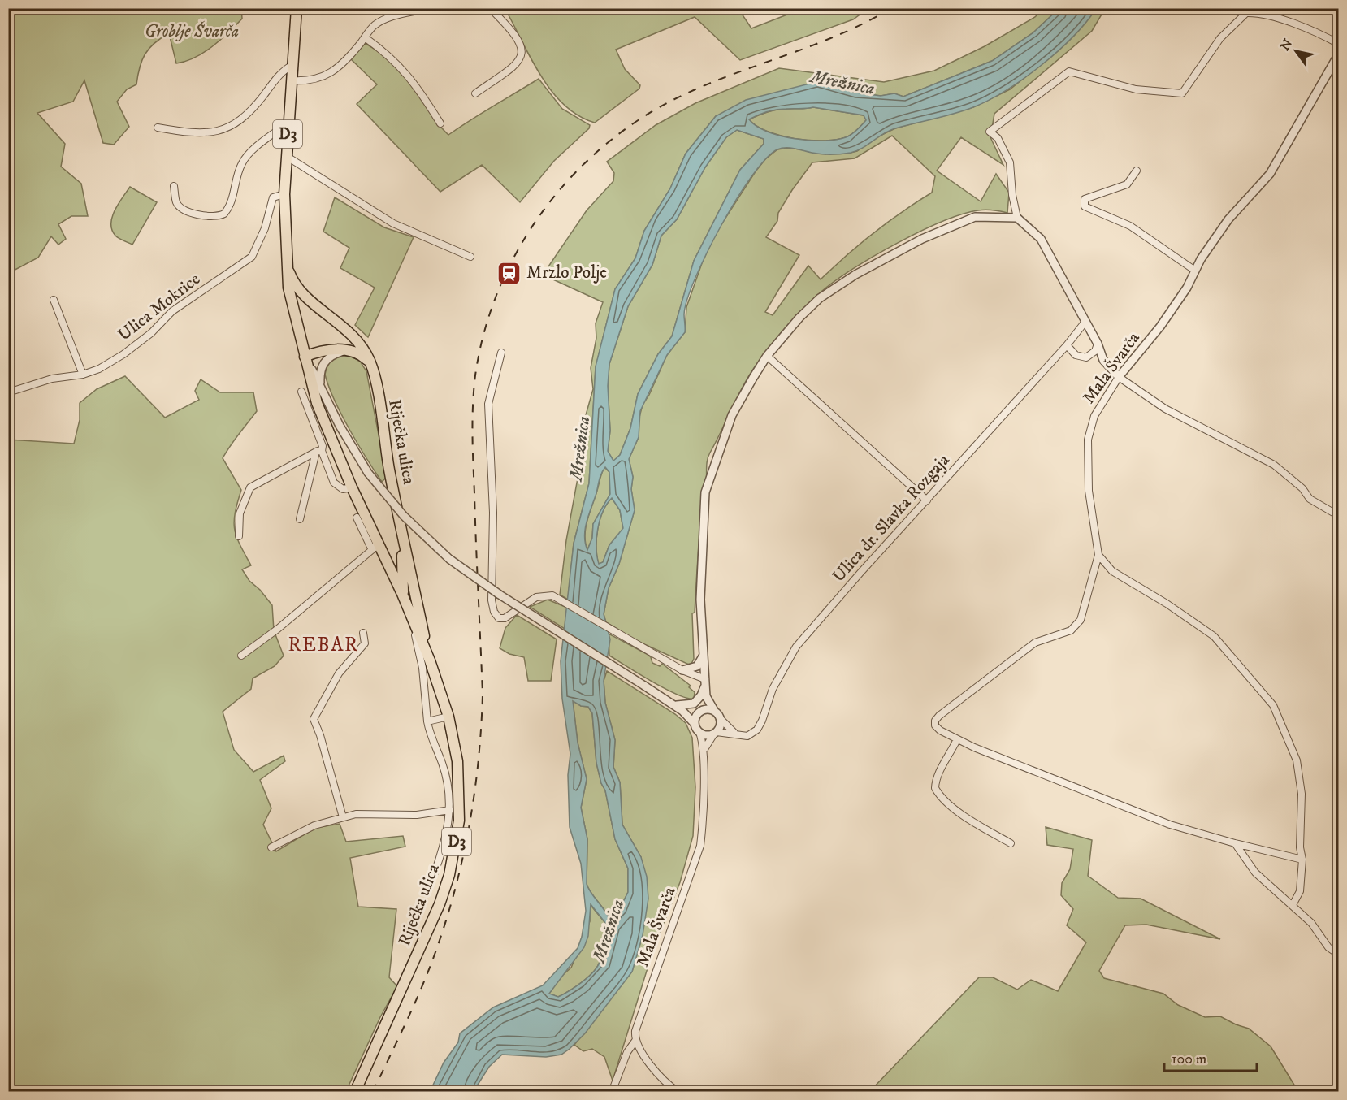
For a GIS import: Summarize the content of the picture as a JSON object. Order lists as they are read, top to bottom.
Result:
{
  "streets": {
    "main road": ["D3", "Riječka ulica"],
    "street": ["Ulica Mokrice", "Mala Švarča", "Ulica dr. Slavka Rozgaja"]
  },
  "crossings": [
    ["Ulica Mokrice", "Riječka ulica"],
    ["Mala Švarča", "Ulica dr. Slavka Rozgaja"]
  ],
  "districts": ["REBAR"],
  "water": ["Mrežnica"],
  "parks": ["Groblje Švarča"],
  "places": {
    "station": ["Mrzlo Polje"]
  },
  "scale_bar": "100 m",
  "north": "top left"
}
